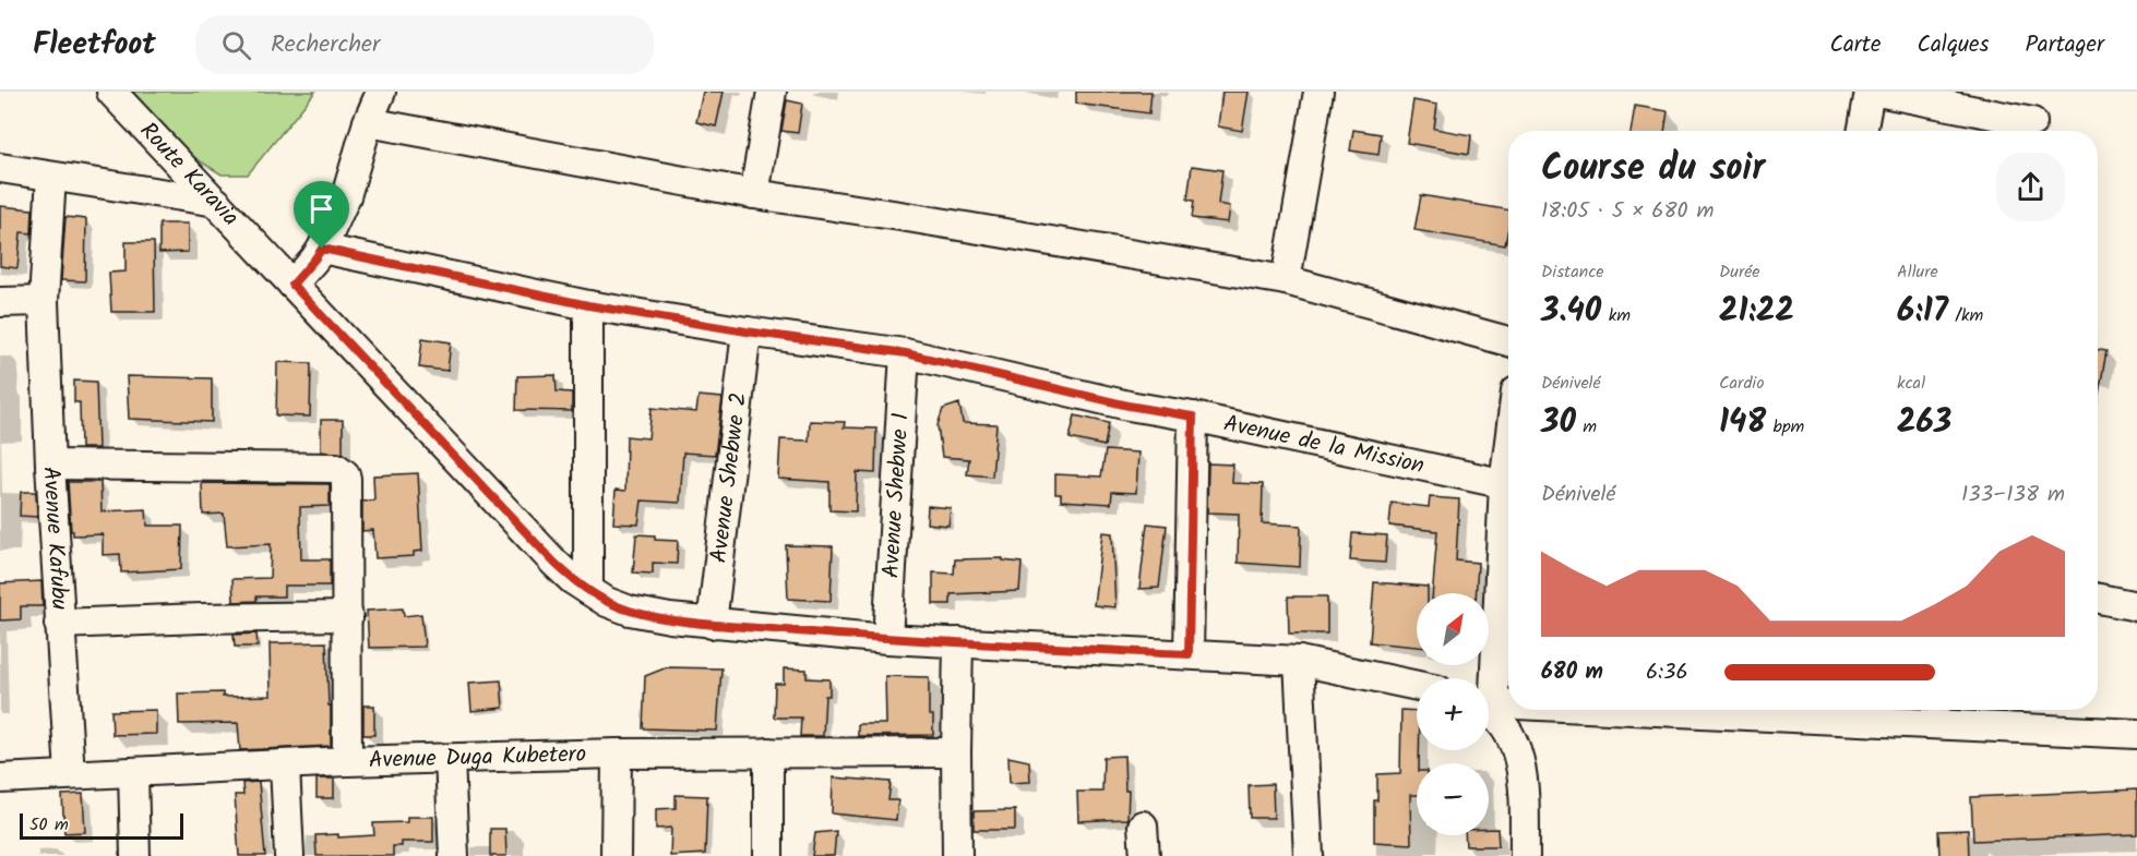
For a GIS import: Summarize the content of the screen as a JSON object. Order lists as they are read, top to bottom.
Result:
{
  "streets": {
    "street": [
      "Route Karavia",
      "Avenue de la Mission",
      "Avenue Shebwe 2",
      "Avenue Shebwe 1",
      "Avenue Kafubu",
      "Avenue Duga Kubetero"
    ]
  },
  "crossings": [
    ["Avenue de la Mission", "Avenue Shebwe 2"],
    ["Avenue de la Mission", "Avenue Shebwe 1"],
    ["Avenue Kafubu", "Avenue Duga Kubetero"]
  ],
  "scale_bar": "50 m",
  "north": "top right",
  "page": {
    "header": "Fleetfoot",
    "search": "Rechercher",
    "nav": ["Carte", "Calques", "Partager"],
    "heading": ["Course du soir", "18:05 · 5 × 680 m"],
    "stats": [
      ["Distance", "3.40 km"],
      ["Durée", "21:22"],
      ["Allure", "6:17 /km"],
      ["Dénivelé", "30 m"],
      ["Cardio", "148 bpm"],
      ["kcal", "263"]
    ],
    "chart": ["Dénivelé", "133–138 m"],
    "map_buttons": ["+", "−"],
    "list": [
      {
        "name": "680 m",
        "note": "6:36"
      }
    ],
    "scale": "50 m"
  }
}
